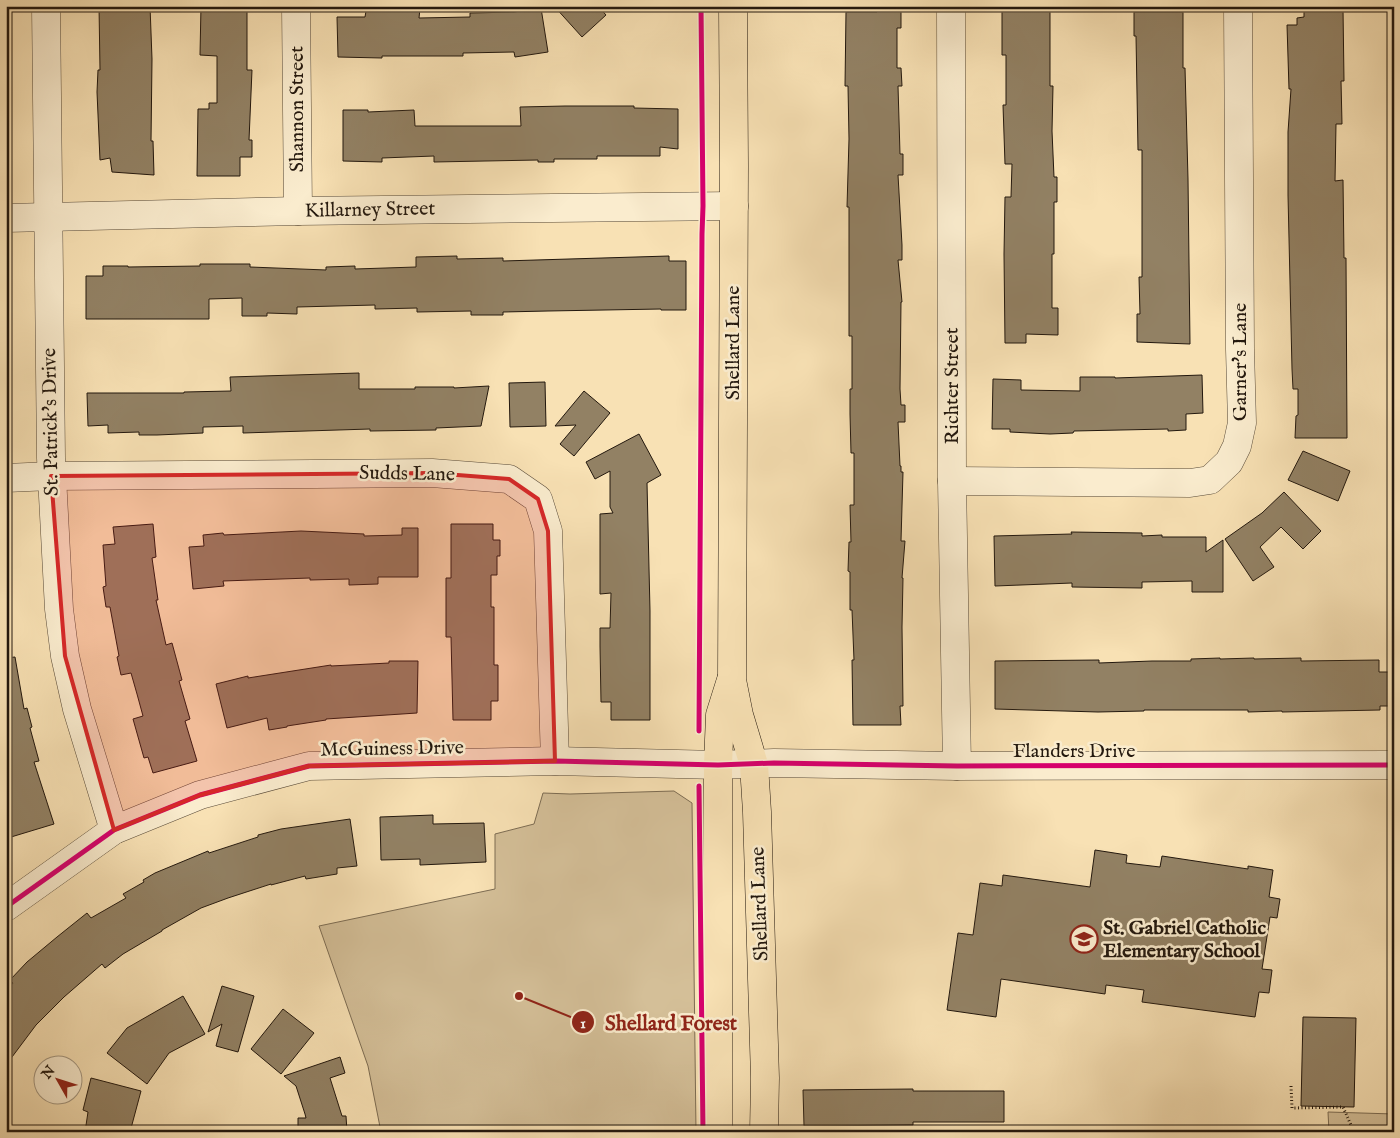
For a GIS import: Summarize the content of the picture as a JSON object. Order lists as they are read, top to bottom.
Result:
{
  "streets": {
    "main road": ["Shellard Lane"],
    "street": [
      "Shannon Street",
      "Killarney Street",
      "Garner's Lane",
      "Richter Street",
      "St. Patrick's Drive",
      "Sudds Lane",
      "McGuiness Drive",
      "Flanders Drive"
    ]
  },
  "crossings": [
    ["Shannon Street", "Killarney Street"],
    ["Killarney Street", "Shellard Lane"],
    ["Killarney Street", "St. Patrick's Drive"],
    ["Shellard Lane", "McGuiness Drive"],
    ["Shellard Lane", "Flanders Drive"],
    ["Garner's Lane", "Richter Street"],
    ["Richter Street", "Flanders Drive"],
    ["St. Patrick's Drive", "Sudds Lane"],
    ["St. Patrick's Drive", "McGuiness Drive"],
    ["Sudds Lane", "McGuiness Drive"],
    ["McGuiness Drive", "Flanders Drive"]
  ],
  "places": {
    "school or university": ["St. Gabriel Catholic Elementary School"],
    "other": ["Shellard Forest"]
  },
  "north": "top left"
}
